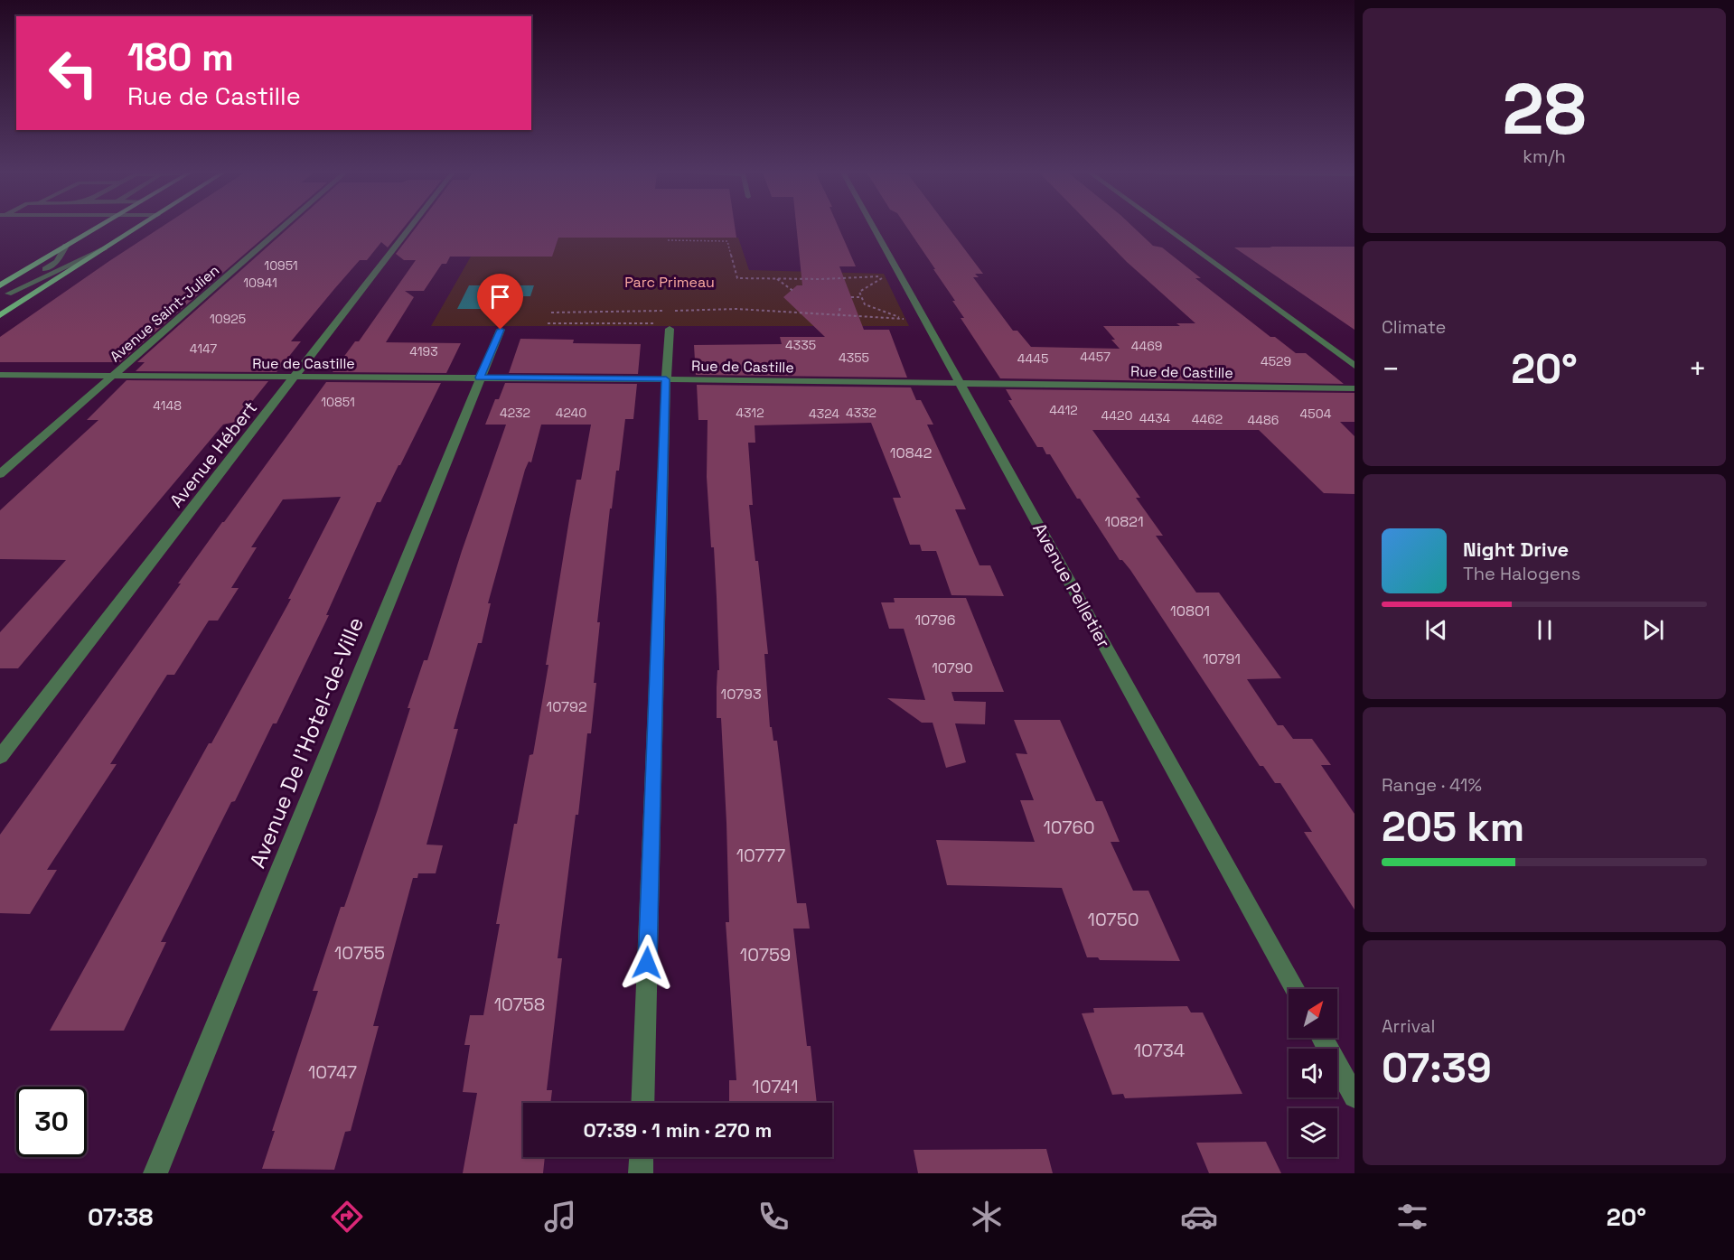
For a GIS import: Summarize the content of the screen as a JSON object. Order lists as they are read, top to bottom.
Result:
{
  "streets": {
    "street": [
      "Avenue Saint-Julien",
      "Rue de Castille",
      "Avenue Hébert",
      "Avenue Pelletier",
      "Avenue De l'Hotel-de-Ville"
    ]
  },
  "crossings": [
    ["Avenue Saint-Julien", "Rue de Castille"],
    ["Rue de Castille", "Avenue Hébert"],
    ["Rue de Castille", "Avenue Pelletier"],
    ["Rue de Castille", "Avenue De l'Hotel-de-Ville"]
  ],
  "parks": ["Parc Primeau"],
  "house_numbers": [
    "10951",
    "10941",
    "10925",
    "4335",
    "4469",
    "4147",
    "4193",
    "4457",
    "4355",
    "4445",
    "4529",
    "10851",
    "4148",
    "4412",
    "4232",
    "4240",
    "4312",
    "4332",
    "4324",
    "4504",
    "4420",
    "4434",
    "4462",
    "4486",
    "10842",
    "10821",
    "10801",
    "10796",
    "10791",
    "10790",
    "10793",
    "10792",
    "10760",
    "10777",
    "10750",
    "10755",
    "10759",
    "10758",
    "10734",
    "10747",
    "10741"
  ],
  "north": "top right",
  "page": {
    "tile": [
      ["28", "km/h"],
      "Climate",
      ["Range · 41%", "205 km"],
      ["Arrival", "07:39"]
    ],
    "turn": ["180 m", "Rue de Castille"],
    "heat": ["−", "20°", "+"],
    "song": ["Night Drive", "The Halogens"],
    "limit": "30",
    "trip": "07:39 · 1 min · 270 m",
    "tabs": ["07:38", "20°"]
  }
}
